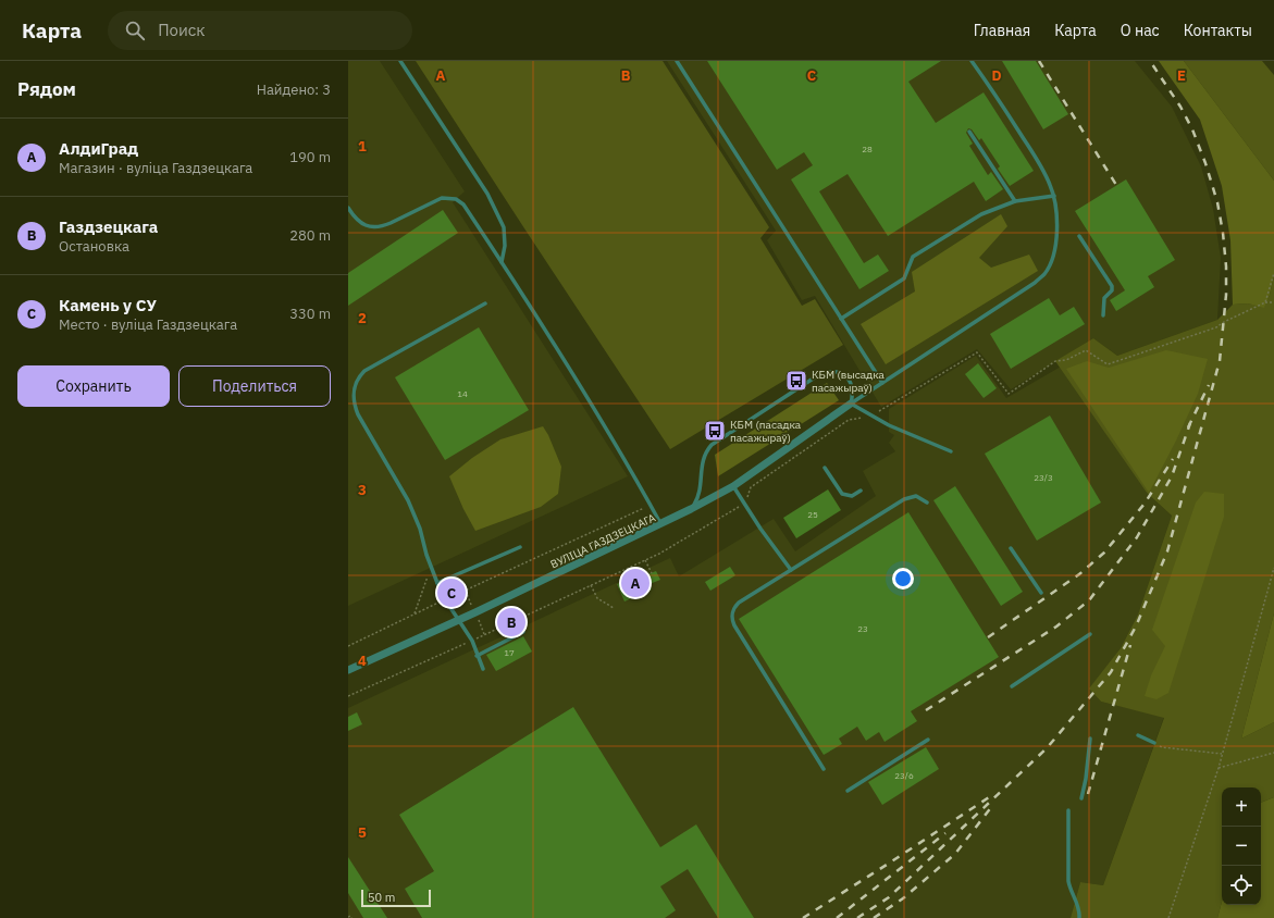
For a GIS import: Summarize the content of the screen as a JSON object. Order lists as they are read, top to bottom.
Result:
{
  "streets": {
    "street": ["ВУЛІЦА ГАЗДЗЕЦКАГА"]
  },
  "places": {
    "bus stop": ["КБМ (высадка пасажыраў)", "КБМ (пасадка пасажыраў)"]
  },
  "house_numbers": [
    "28",
    "14",
    "23/3",
    "25",
    "23",
    "17",
    "23/6"
  ],
  "scale_bar": "50 m",
  "page": {
    "header": "Карта",
    "search": "Поиск",
    "nav": [
      "Главная",
      "Карта",
      "О нас",
      "Контакты"
    ],
    "heading": ["Рядом", "Найдено: 3"],
    "list": [
      {
        "mark": "A",
        "name": "АлдиГрад",
        "note": "Магазин · вуліца Газдзецкага",
        "value": "190 m"
      },
      {
        "mark": "B",
        "name": "Газдзецкага",
        "note": "Остановка",
        "value": "280 m"
      },
      {
        "mark": "C",
        "name": "Камень у СУ",
        "note": "Место · вуліца Газдзецкага",
        "value": "330 m"
      }
    ],
    "buttons": ["Сохранить", "Поделиться"],
    "pins": ["A", "C", "B"],
    "map_buttons": ["+", "−"],
    "scale": "50 m"
  },
  "grid": {
    "columns": [
      "A",
      "B",
      "C",
      "D",
      "E"
    ],
    "rows": [
      "1",
      "2",
      "3",
      "4",
      "5"
    ]
  }
}
